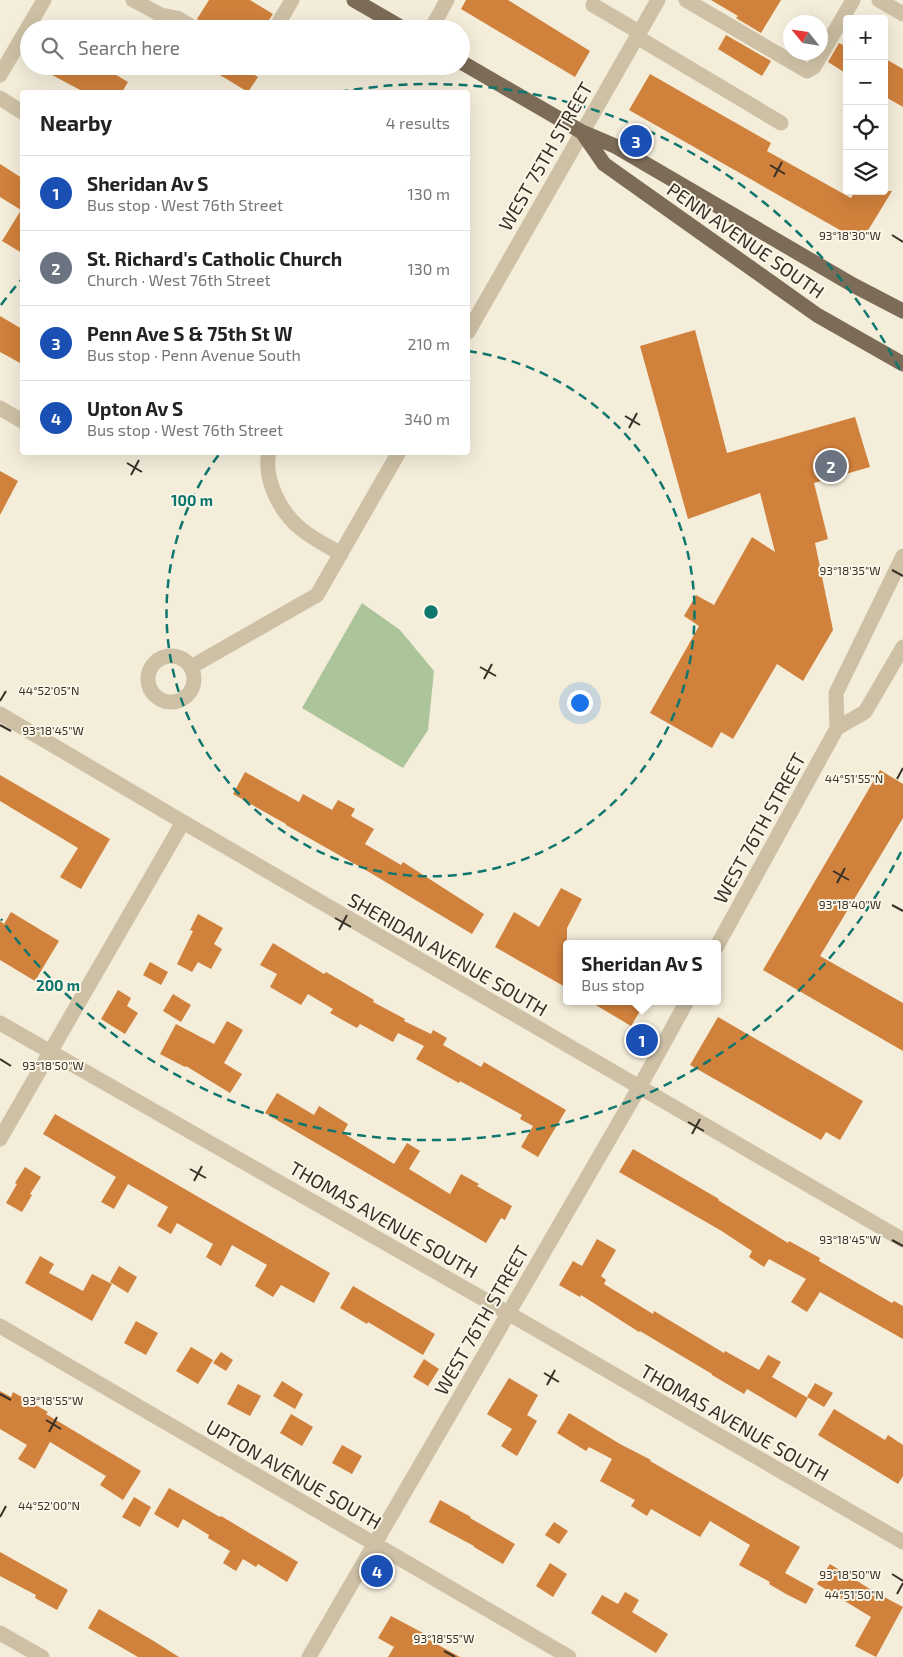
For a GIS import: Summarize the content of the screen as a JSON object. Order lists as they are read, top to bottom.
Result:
{
  "streets": {
    "main road": ["PENN AVENUE SOUTH"],
    "street": [
      "WEST 75TH STREET",
      "WEST 76TH STREET",
      "SHERIDAN AVENUE SOUTH",
      "THOMAS AVENUE SOUTH",
      "UPTON AVENUE SOUTH"
    ]
  },
  "crossings": [
    ["WEST 75TH STREET", "PENN AVENUE SOUTH"],
    ["WEST 76TH STREET", "SHERIDAN AVENUE SOUTH"],
    ["WEST 76TH STREET", "THOMAS AVENUE SOUTH"],
    ["WEST 76TH STREET", "UPTON AVENUE SOUTH"]
  ],
  "north": "top left",
  "page": {
    "map_buttons": ["+", "−"],
    "search": "Search here",
    "heading": ["Nearby", "4 results"],
    "pins": [
      "3",
      "2",
      "1",
      "4"
    ],
    "list": [
      {
        "mark": "1",
        "name": "Sheridan Av S",
        "note": "Bus stop · West 76th Street",
        "value": "130 m"
      },
      {
        "mark": "2",
        "name": "St. Richard's Catholic Church",
        "note": "Church · West 76th Street",
        "value": "130 m"
      },
      {
        "mark": "3",
        "name": "Penn Ave S & 75th St W",
        "note": "Bus stop · Penn Avenue South",
        "value": "210 m"
      },
      {
        "mark": "4",
        "name": "Upton Av S",
        "note": "Bus stop · West 76th Street",
        "value": "340 m"
      }
    ],
    "popup": ["Sheridan Av S", "Bus stop"]
  },
  "coordinates": [
    "93°18'30\"W",
    "93°18'35\"W",
    "44°52'05\"N",
    "93°18'45\"W",
    "44°51'55\"N",
    "93°18'40\"W",
    "93°18'50\"W",
    "93°18'55\"W",
    "44°52'00\"N",
    "44°51'50\"N"
  ],
  "rings": ["100 m", "200 m"]
}
